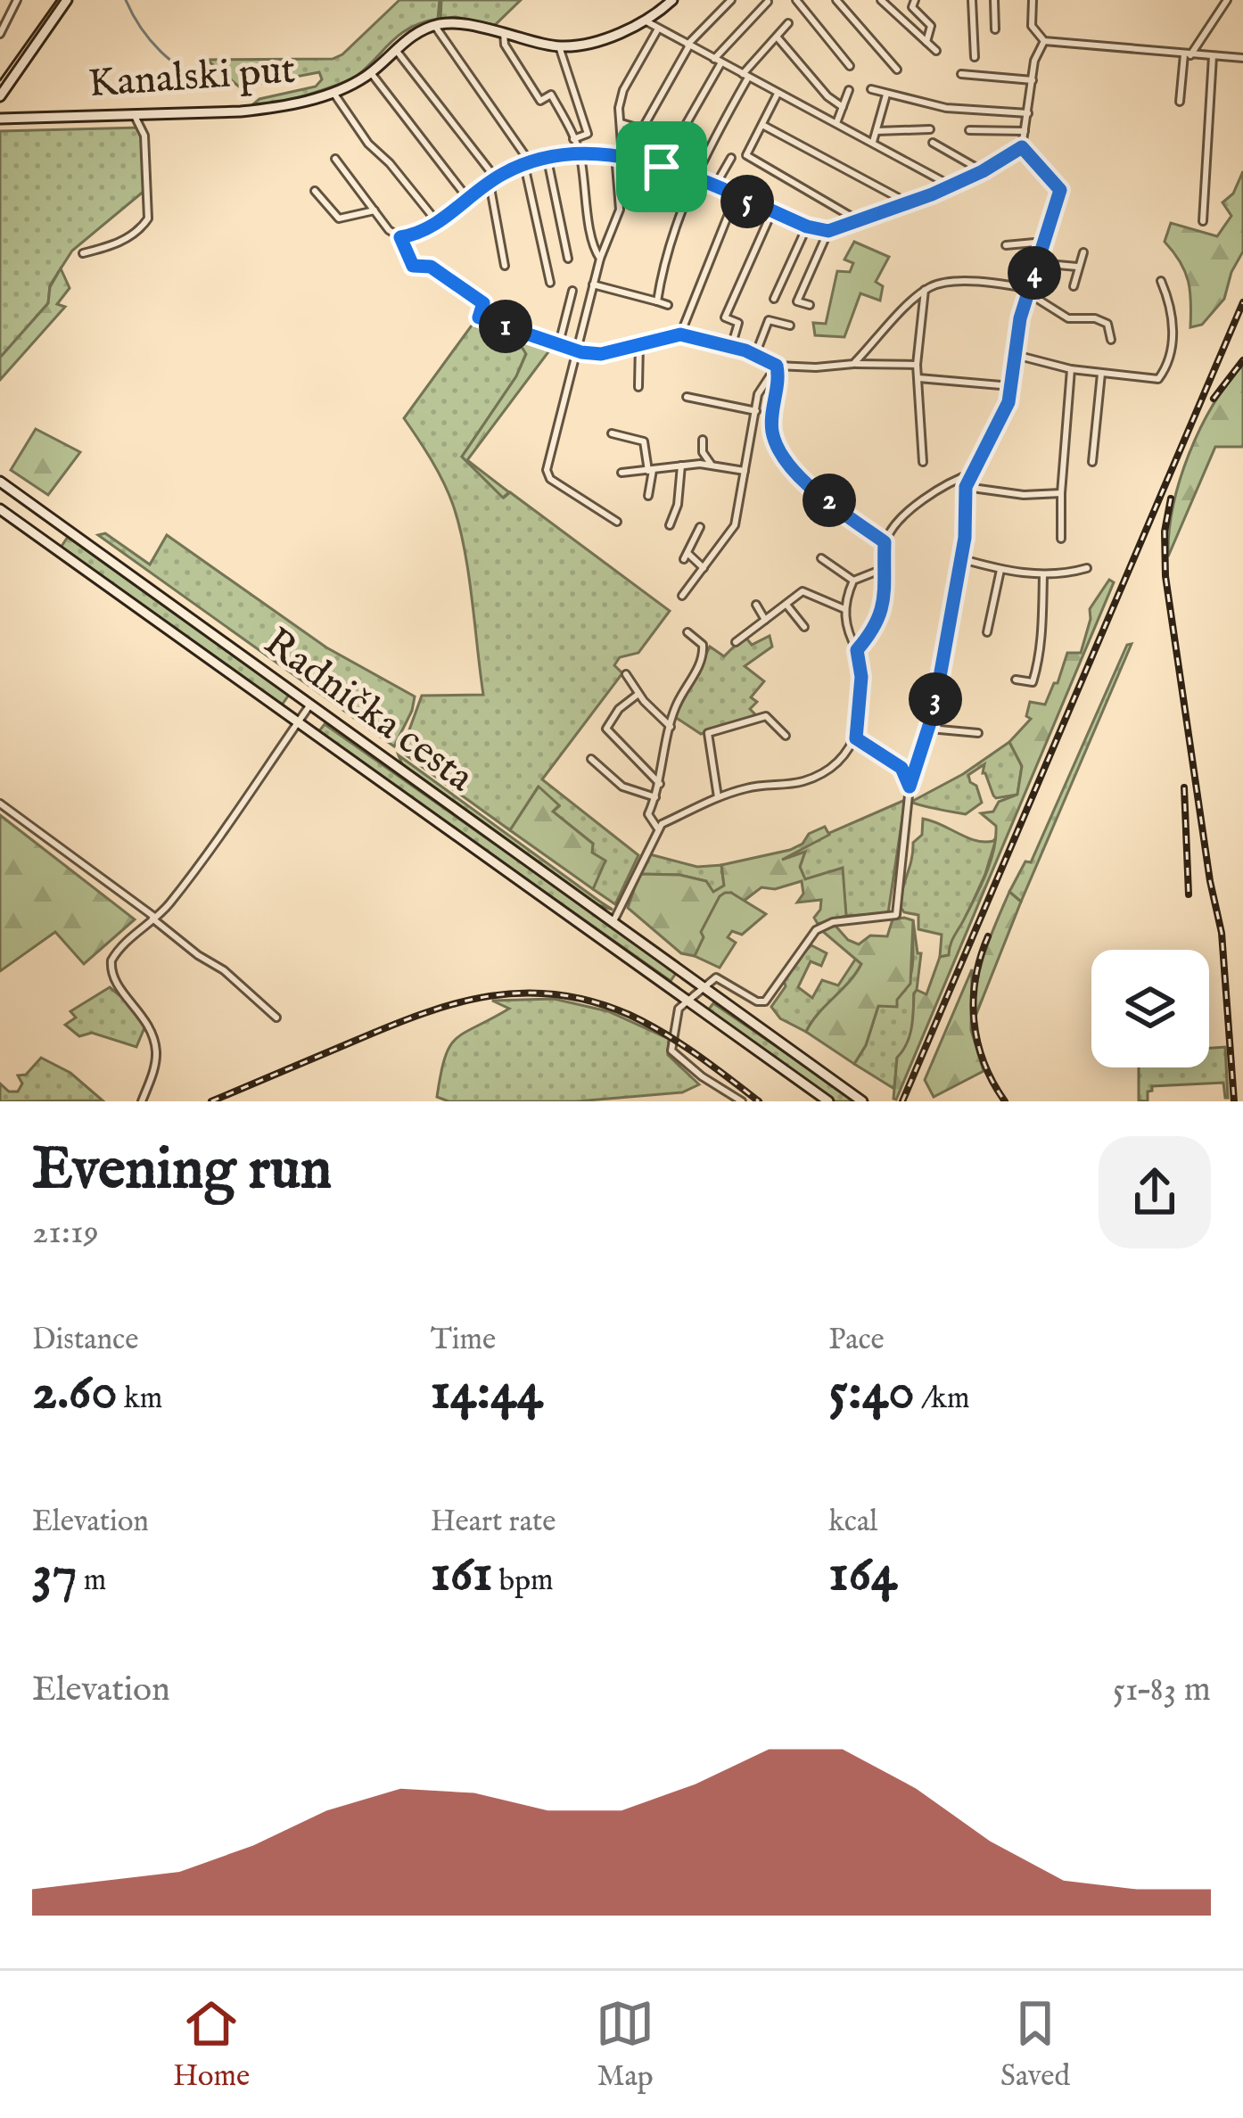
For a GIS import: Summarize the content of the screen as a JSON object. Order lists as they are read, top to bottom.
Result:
{
  "streets": {
    "main road": ["Kanalski put", "Radnička cesta"]
  },
  "page": {
    "pins": [
      "5",
      "4",
      "1",
      "2",
      "3"
    ],
    "heading": ["Evening run", "21:19"],
    "stats": [
      ["Distance", "2.60 km"],
      ["Time", "14:44"],
      ["Pace", "5:40 /km"],
      ["Elevation", "37 m"],
      ["Heart rate", "161 bpm"],
      ["kcal", "164"]
    ],
    "chart": ["Elevation", "51–83 m"],
    "tabs": ["Home", "Map", "Saved"]
  }
}
